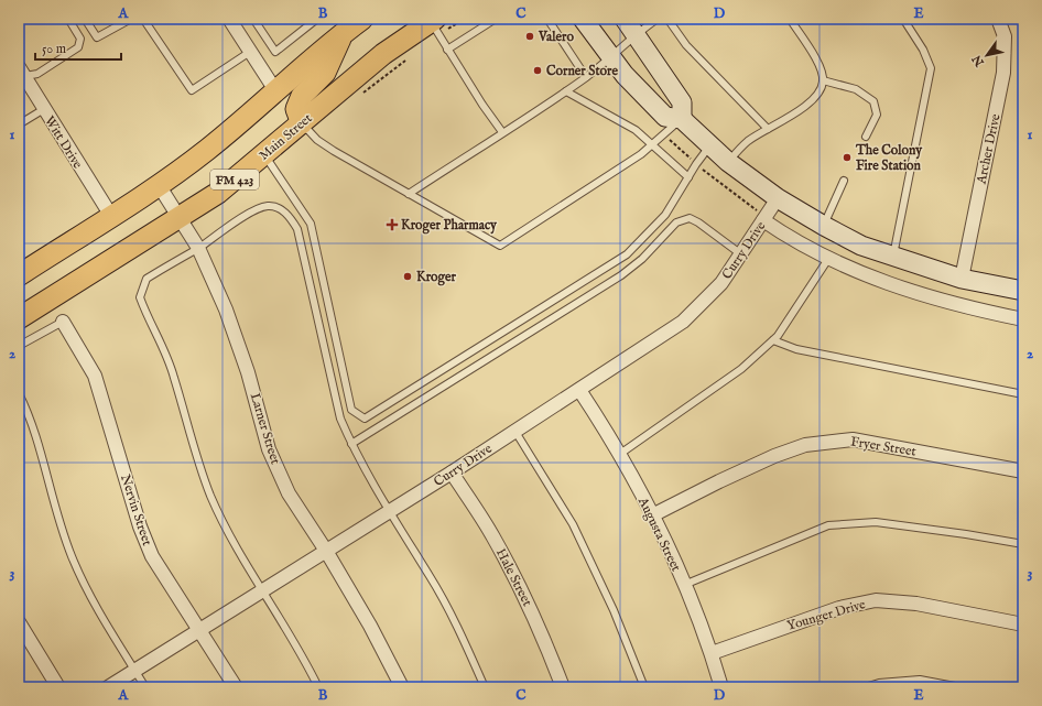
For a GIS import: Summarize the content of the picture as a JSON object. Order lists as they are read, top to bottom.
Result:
{
  "streets": {
    "main road": ["Main Street", "FM 423"],
    "street": [
      "Witt Drive",
      "Archer Drive",
      "Curry Drive",
      "Larner Street",
      "Fryer Street",
      "Nervin Street",
      "Augusta Street",
      "Hale Street",
      "Younger Drive"
    ]
  },
  "crossings": [
    ["Main Street", "Larner Street"],
    ["Witt Drive", "FM 423"],
    ["FM 423", "Larner Street"],
    ["Curry Drive", "Larner Street"],
    ["Curry Drive", "Nervin Street"],
    ["Curry Drive", "Augusta Street"],
    ["Curry Drive", "Hale Street"],
    ["Fryer Street", "Augusta Street"],
    ["Augusta Street", "Younger Drive"]
  ],
  "places": {
    "other": [
      "Valero",
      "Corner Store",
      "The Colony Fire Station",
      "Kroger"
    ],
    "health": ["Kroger Pharmacy"]
  },
  "scale_bar": "50 m",
  "north": "bottom left",
  "grid": {
    "columns": [
      "A",
      "B",
      "C",
      "D",
      "E"
    ],
    "rows": ["1", "2", "3"]
  }
}
